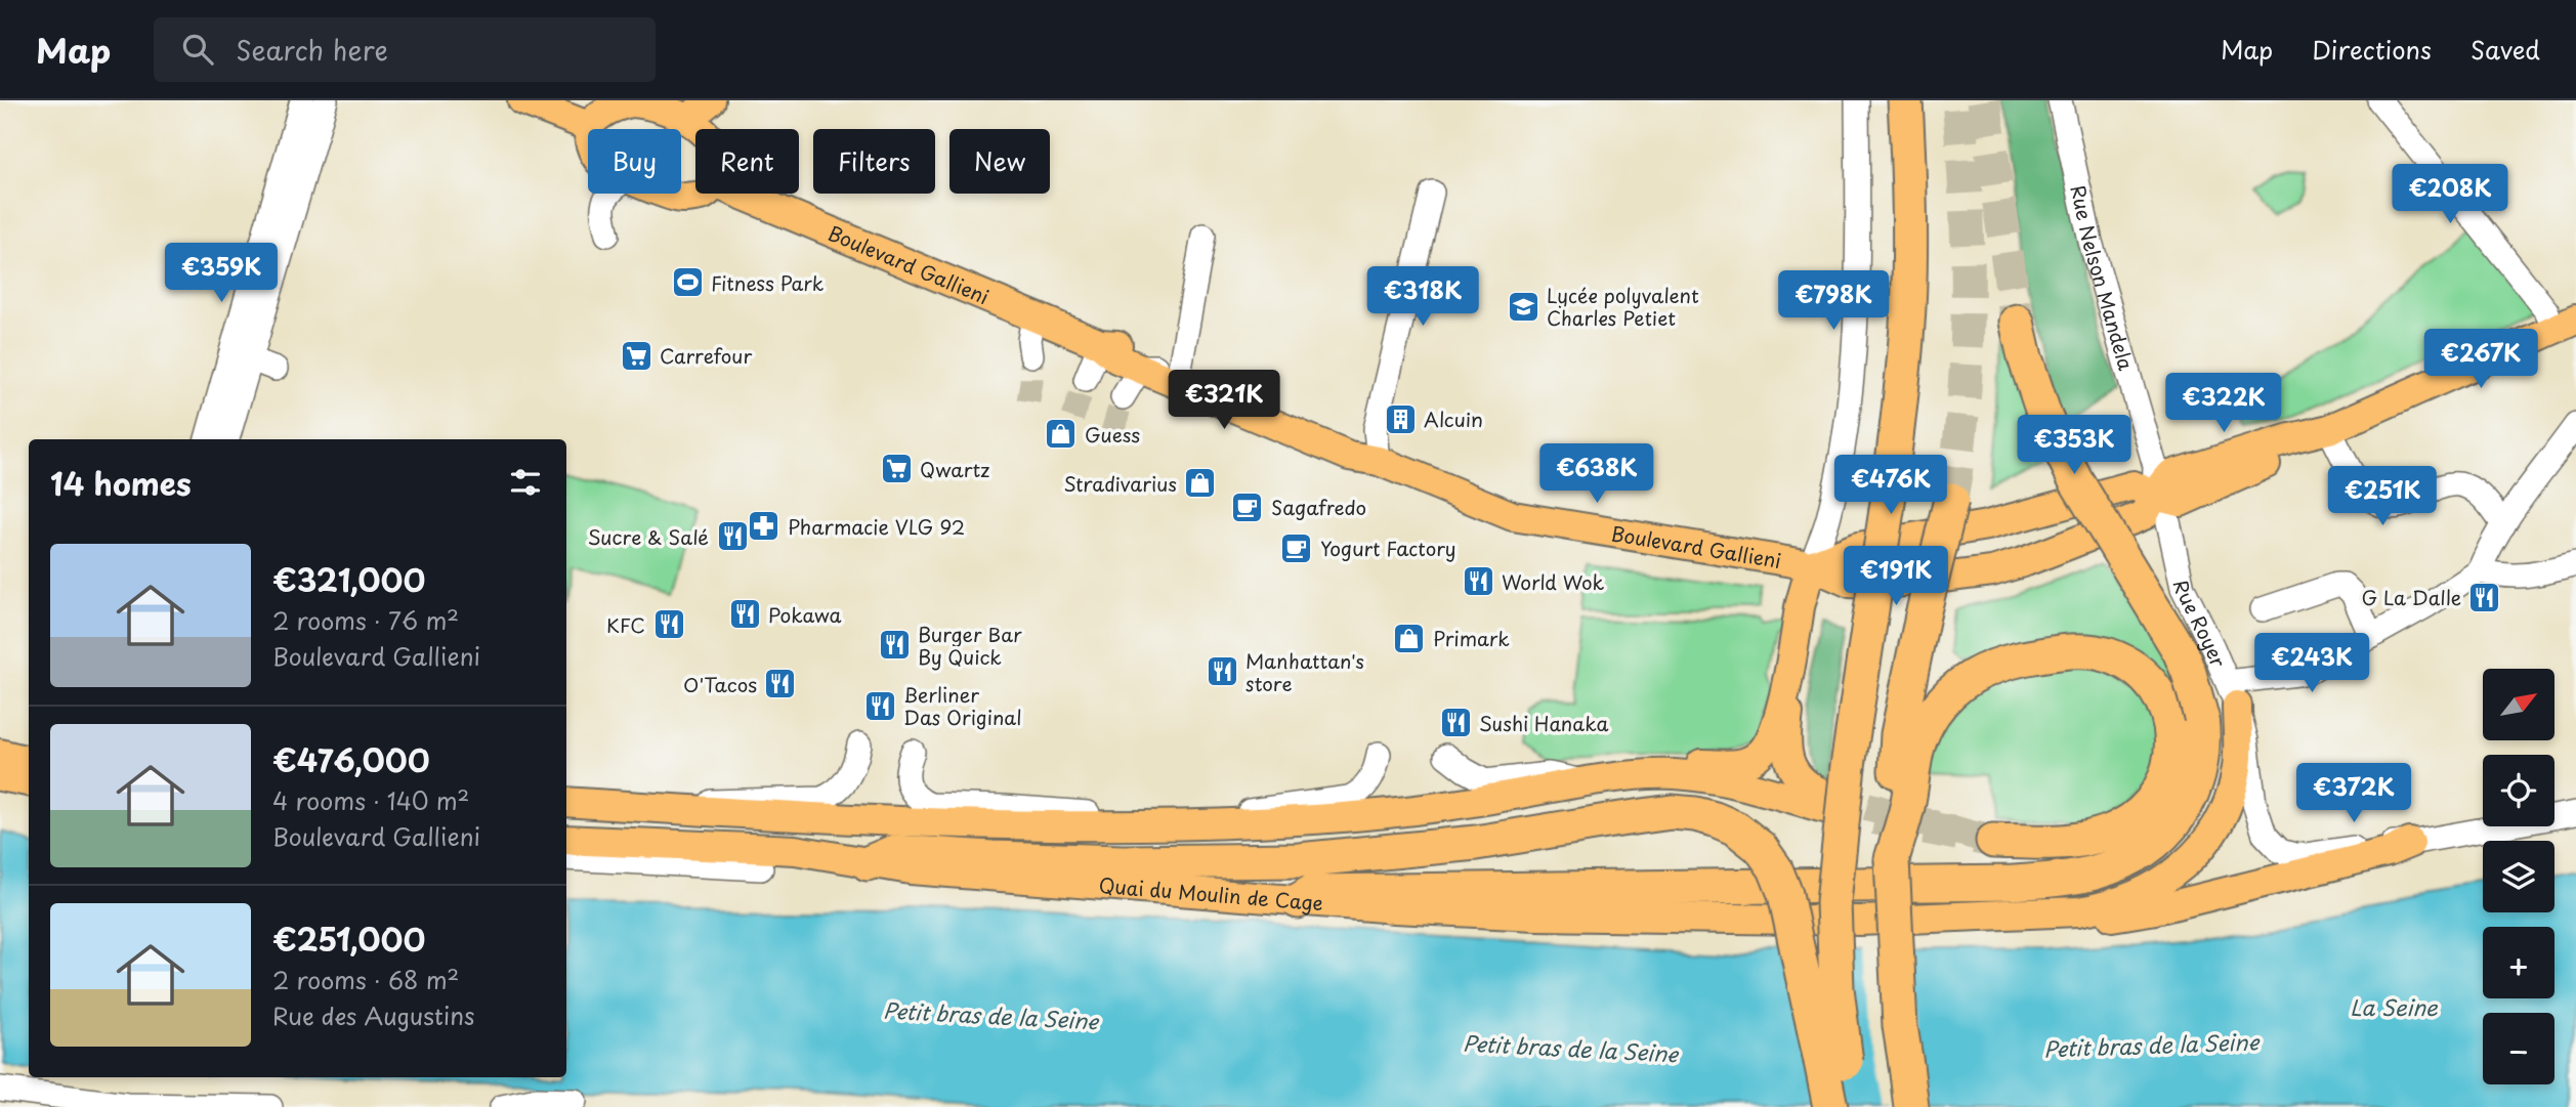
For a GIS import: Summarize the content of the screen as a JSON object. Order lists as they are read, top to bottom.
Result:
{
  "streets": {
    "main road": ["Boulevard Gallieni", "Quai du Moulin de Cage"],
    "street": ["Rue Nelson Mandela", "Rue Royer"]
  },
  "crossings": [
    ["Boulevard Gallieni", "Rue Nelson Mandela"],
    ["Boulevard Gallieni", "Rue Royer"],
    ["Rue Nelson Mandela", "Rue Royer"]
  ],
  "water": ["La Seine", "Petit bras de la Seine"],
  "places": {
    "sports": ["Fitness Park"],
    "school or university": ["Lycée polyvalent Charles Petiet"],
    "supermarket": ["Carrefour", "Qwartz"],
    "building": ["Alcuin"],
    "shop": ["Guess", "Stradivarius", "Primark"],
    "cafe": ["Sagafredo", "Yogurt Factory"],
    "pharmacy": ["Pharmacie VLG 92"],
    "restaurant": [
      "Sucre & Salé",
      "World Wok",
      "G La Dalle",
      "Pokawa",
      "KFC",
      "Burger Bar By Quick",
      "Manhattan's store",
      "O'Tacos",
      "Berliner Das Original",
      "Sushi Hanaka"
    ]
  },
  "north": "top right",
  "page": {
    "header": "Map",
    "search": "Search here",
    "nav": ["Map", "Directions", "Saved"],
    "chip": [
      "Buy",
      "Rent",
      "Filters",
      "New"
    ],
    "price": [
      "€208K",
      "€359K",
      "€318K",
      "€798K",
      "€267K",
      "€321K",
      "€322K",
      "€353K",
      "€638K",
      "€476K",
      "€251K",
      "€191K",
      "€243K",
      "€372K"
    ],
    "heading": "14 homes",
    "list": [
      {
        "name": "€321,000",
        "note": "2 rooms · 76 m² · Boulevard Gallieni"
      },
      {
        "name": "€476,000",
        "note": "4 rooms · 140 m² · Boulevard Gallieni"
      },
      {
        "name": "€251,000",
        "note": "2 rooms · 68 m² · Rue des Augustins"
      }
    ],
    "map_buttons": ["+", "−"]
  }
}
